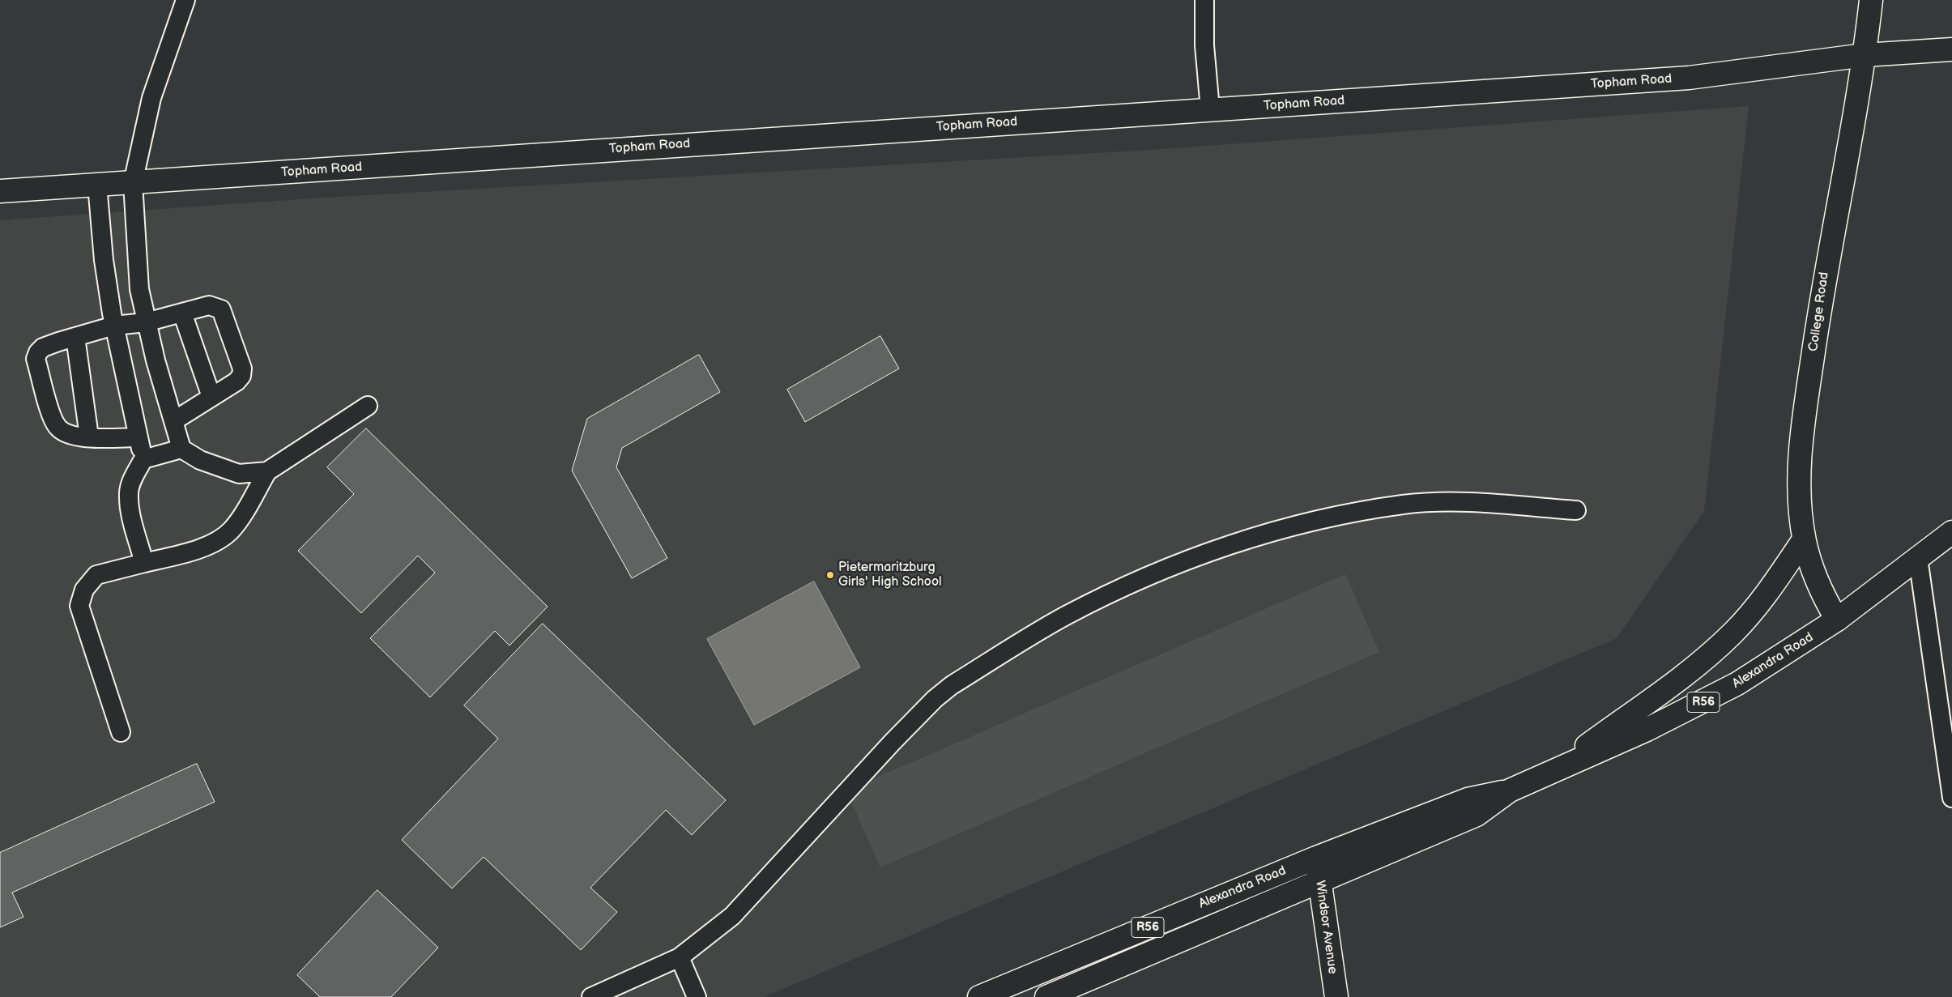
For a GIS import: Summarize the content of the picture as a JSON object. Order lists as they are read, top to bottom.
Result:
{
  "streets": {
    "street": [
      "Topham Road",
      "College Road",
      "Alexandra Road",
      "R56",
      "Windsor Avenue"
    ]
  },
  "crossings": [
    ["Topham Road", "College Road"],
    ["College Road", "Alexandra Road"],
    ["Alexandra Road", "Windsor Avenue"]
  ],
  "places": ["Pietermaritzburg Girls' High School"]
}
